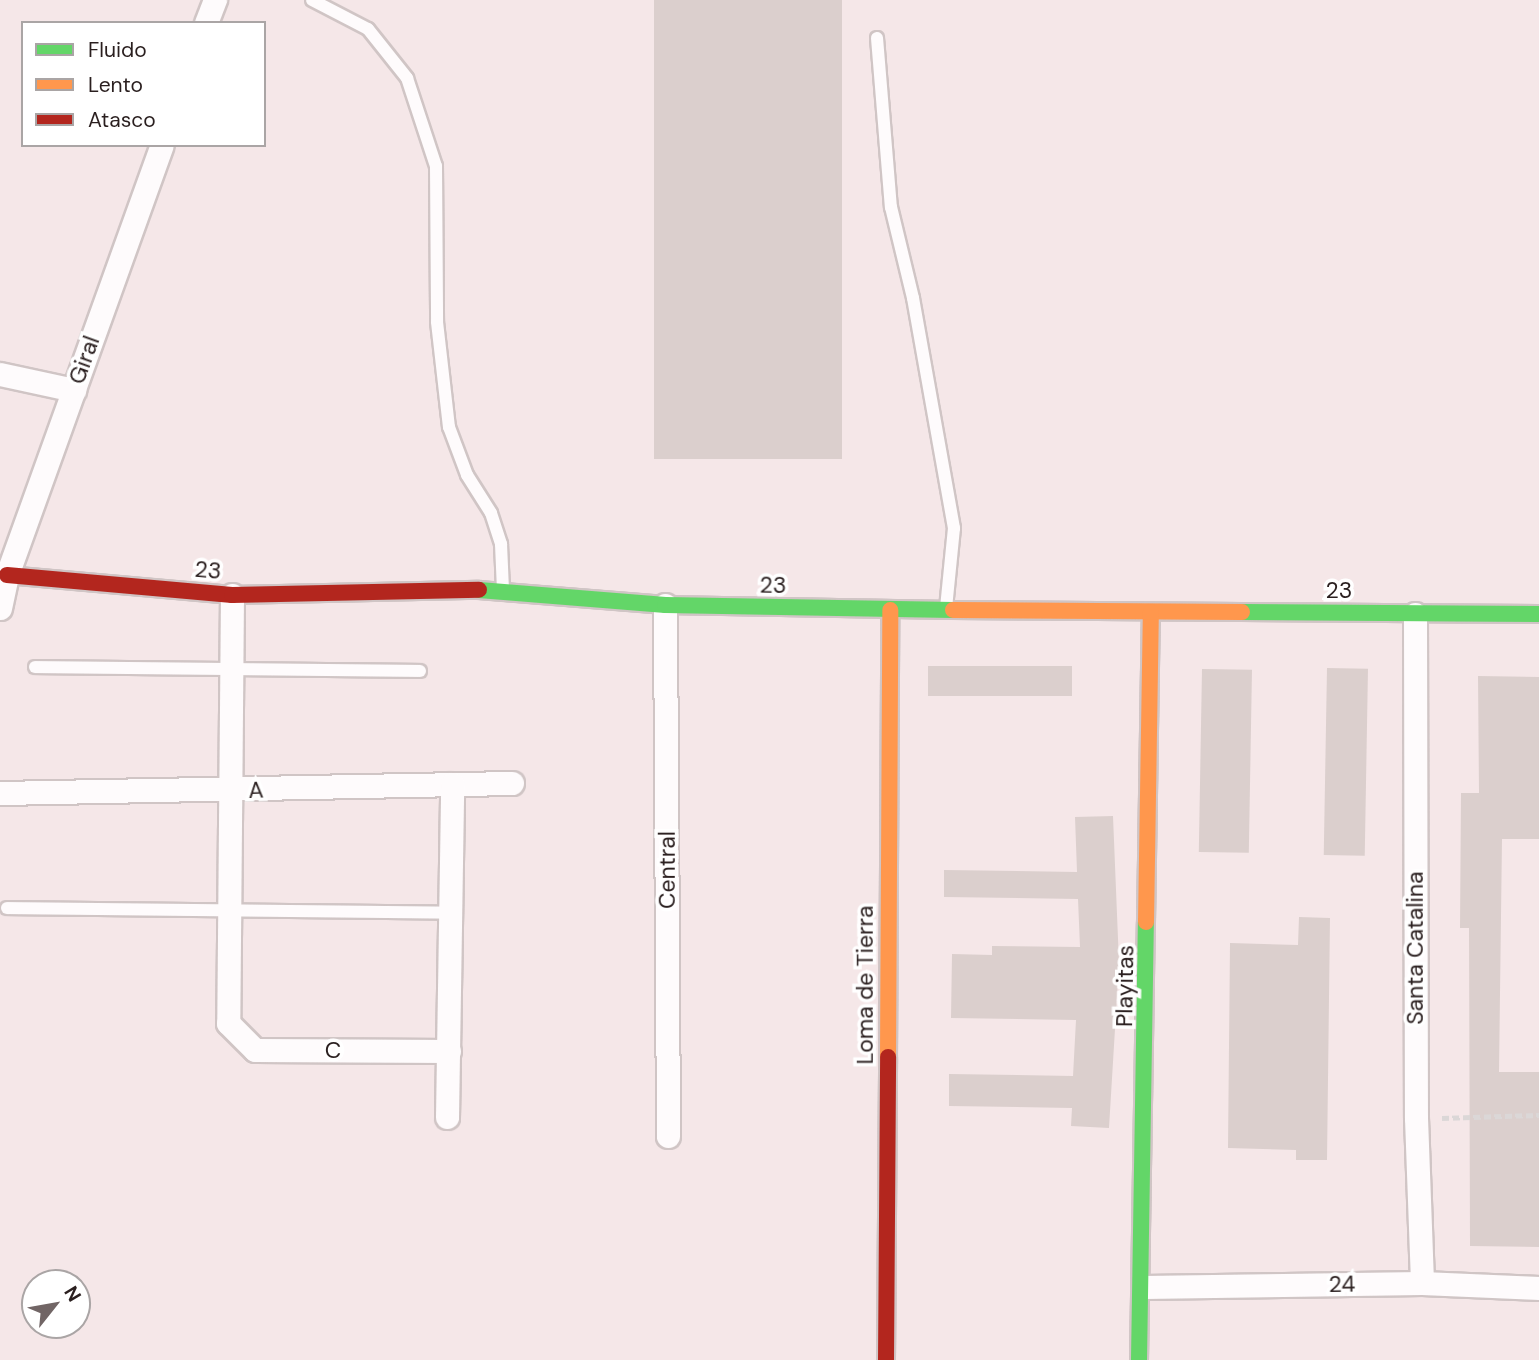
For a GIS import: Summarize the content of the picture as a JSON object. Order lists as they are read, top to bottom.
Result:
{
  "streets": {
    "street": [
      "Giral",
      "23",
      "A",
      "Central",
      "Santa Catalina",
      "Loma de Tierra",
      "Playitas",
      "C",
      "24"
    ]
  },
  "crossings": [
    ["Giral", "23"],
    ["23", "Central"],
    ["23", "Santa Catalina"],
    ["23", "Loma de Tierra"],
    ["23", "Playitas"],
    ["Santa Catalina", "24"],
    ["Playitas", "24"]
  ],
  "legend": ["Fluido", "Lento", "Atasco"],
  "north": "top right"
}
